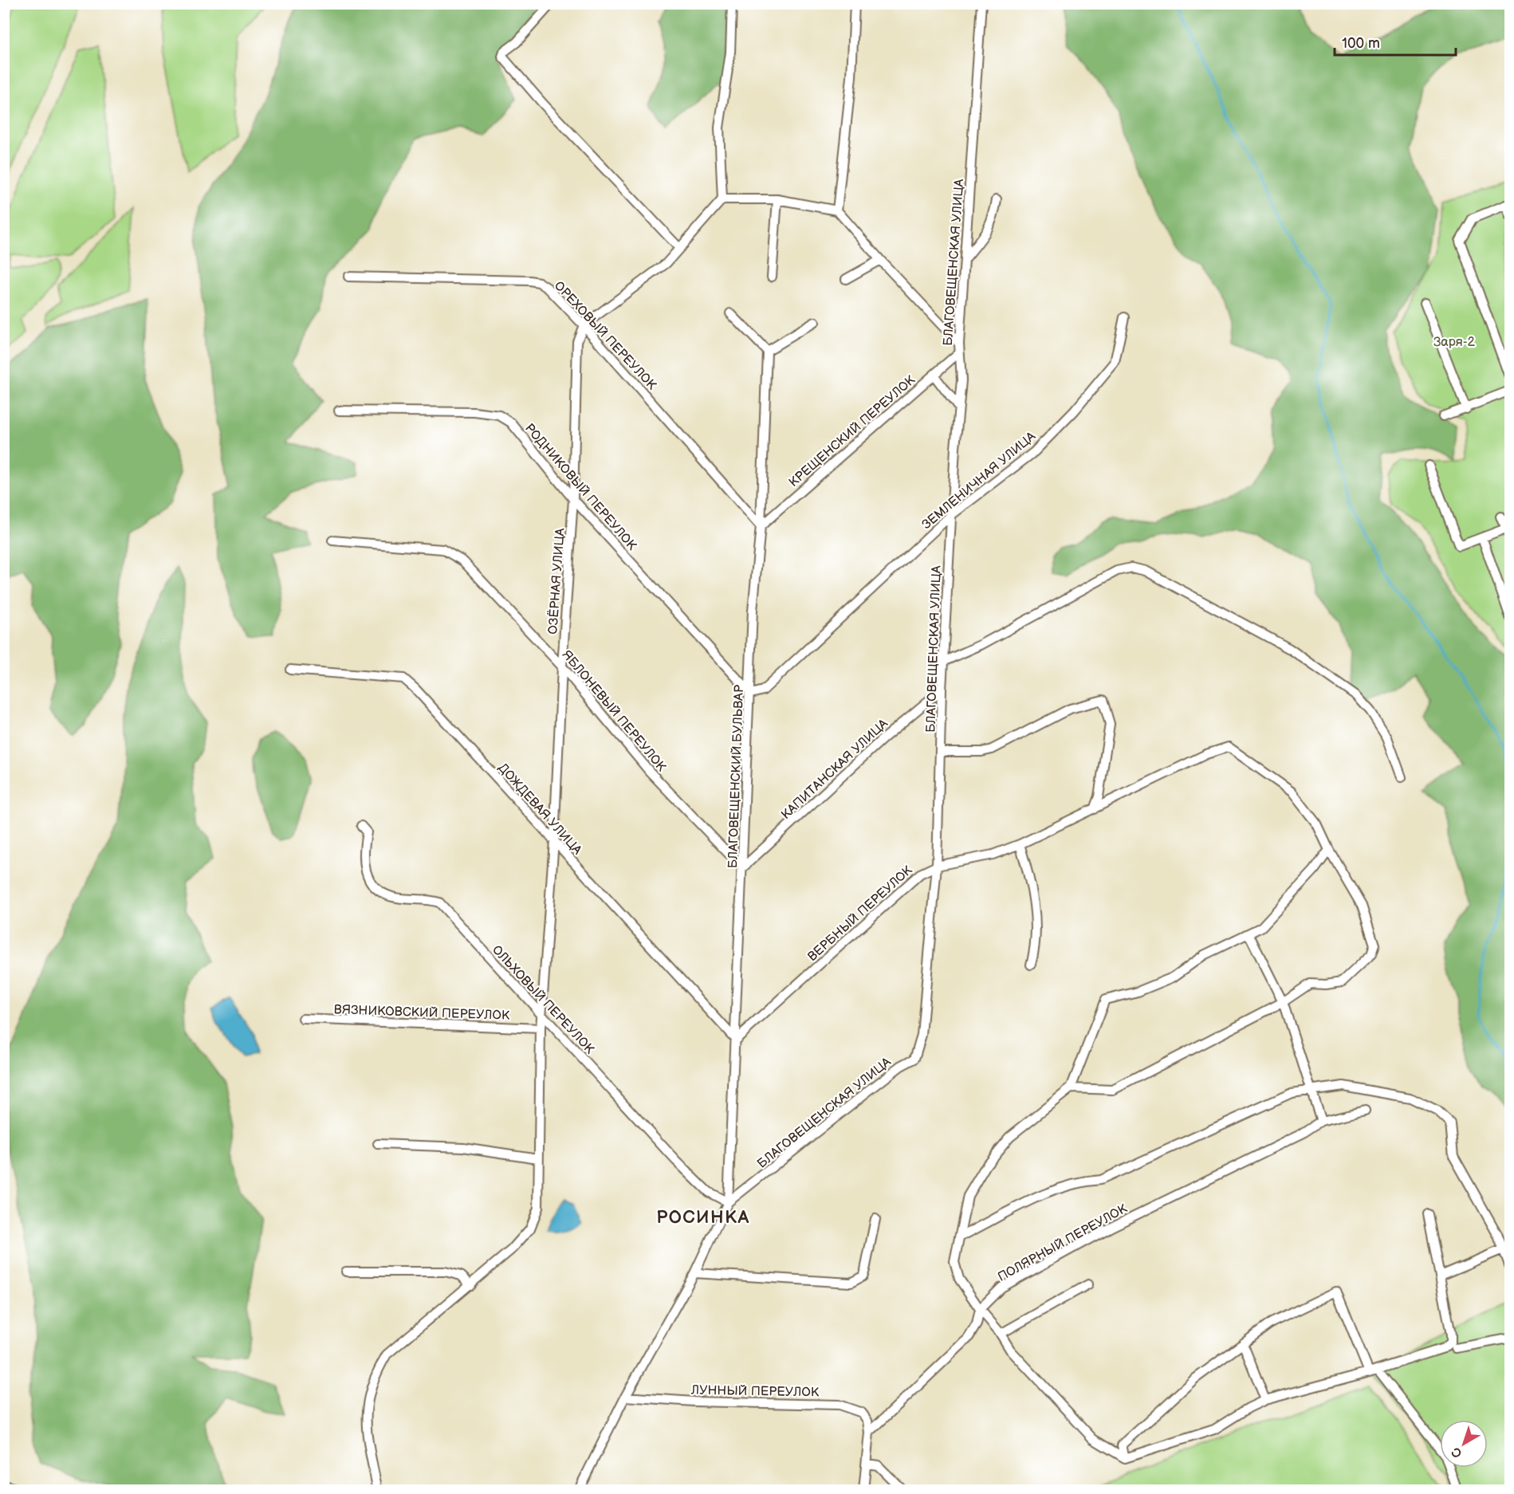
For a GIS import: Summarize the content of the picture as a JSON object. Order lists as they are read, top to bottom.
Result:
{
  "streets": {
    "street": [
      "БЛАГОВЕЩЕНСКАЯ УЛИЦА",
      "ОРЕХОВЫЙ ПЕРЕУЛОК",
      "КРЕЩЕНСКИЙ ПЕРЕУЛОК",
      "ЗЕМЛЕНИЧНАЯ УЛИЦА",
      "РОДНИКОВЫЙ ПЕРЕУЛОК",
      "ОЗЁРНАЯ УЛИЦА",
      "ЯБЛОНЕВЫЙ ПЕРЕУЛОК",
      "КАПИТАНСКАЯ УЛИЦА",
      "БЛАГОВЕЩЕНСКИЙ БУЛЬВАР",
      "ДОЖДЕВАЯ УЛИЦА",
      "ВЕРБНЫЙ ПЕРЕУЛОК",
      "ОЛЬХОВЫЙ ПЕРЕУЛОК",
      "ВЯЗНИКОВСКИЙ ПЕРЕУЛОК",
      "ПОЛЯРНЫЙ ПЕРЕУЛОК",
      "ЛУННЫЙ ПЕРЕУЛОК"
    ]
  },
  "crossings": [
    ["БЛАГОВЕЩЕНСКАЯ УЛИЦА", "КРЕЩЕНСКИЙ ПЕРЕУЛОК"],
    ["БЛАГОВЕЩЕНСКАЯ УЛИЦА", "ЗЕМЛЕНИЧНАЯ УЛИЦА"],
    ["БЛАГОВЕЩЕНСКАЯ УЛИЦА", "КАПИТАНСКАЯ УЛИЦА"],
    ["БЛАГОВЕЩЕНСКАЯ УЛИЦА", "БЛАГОВЕЩЕНСКИЙ БУЛЬВАР"],
    ["БЛАГОВЕЩЕНСКАЯ УЛИЦА", "ВЕРБНЫЙ ПЕРЕУЛОК"],
    ["БЛАГОВЕЩЕНСКАЯ УЛИЦА", "ОЛЬХОВЫЙ ПЕРЕУЛОК"],
    ["ОРЕХОВЫЙ ПЕРЕУЛОК", "КРЕЩЕНСКИЙ ПЕРЕУЛОК"],
    ["ОРЕХОВЫЙ ПЕРЕУЛОК", "ОЗЁРНАЯ УЛИЦА"],
    ["ОРЕХОВЫЙ ПЕРЕУЛОК", "БЛАГОВЕЩЕНСКИЙ БУЛЬВАР"],
    ["КРЕЩЕНСКИЙ ПЕРЕУЛОК", "БЛАГОВЕЩЕНСКИЙ БУЛЬВАР"],
    ["ЗЕМЛЕНИЧНАЯ УЛИЦА", "РОДНИКОВЫЙ ПЕРЕУЛОК"],
    ["ЗЕМЛЕНИЧНАЯ УЛИЦА", "БЛАГОВЕЩЕНСКИЙ БУЛЬВАР"],
    ["РОДНИКОВЫЙ ПЕРЕУЛОК", "ОЗЁРНАЯ УЛИЦА"],
    ["РОДНИКОВЫЙ ПЕРЕУЛОК", "БЛАГОВЕЩЕНСКИЙ БУЛЬВАР"],
    ["ОЗЁРНАЯ УЛИЦА", "ЯБЛОНЕВЫЙ ПЕРЕУЛОК"],
    ["ОЗЁРНАЯ УЛИЦА", "ДОЖДЕВАЯ УЛИЦА"],
    ["ОЗЁРНАЯ УЛИЦА", "ОЛЬХОВЫЙ ПЕРЕУЛОК"],
    ["ОЗЁРНАЯ УЛИЦА", "ВЯЗНИКОВСКИЙ ПЕРЕУЛОК"],
    ["ЯБЛОНЕВЫЙ ПЕРЕУЛОК", "КАПИТАНСКАЯ УЛИЦА"],
    ["ЯБЛОНЕВЫЙ ПЕРЕУЛОК", "БЛАГОВЕЩЕНСКИЙ БУЛЬВАР"],
    ["КАПИТАНСКАЯ УЛИЦА", "БЛАГОВЕЩЕНСКИЙ БУЛЬВАР"],
    ["БЛАГОВЕЩЕНСКИЙ БУЛЬВАР", "ДОЖДЕВАЯ УЛИЦА"],
    ["БЛАГОВЕЩЕНСКИЙ БУЛЬВАР", "ВЕРБНЫЙ ПЕРЕУЛОК"],
    ["БЛАГОВЕЩЕНСКИЙ БУЛЬВАР", "ОЛЬХОВЫЙ ПЕРЕУЛОК"],
    ["ДОЖДЕВАЯ УЛИЦА", "ВЕРБНЫЙ ПЕРЕУЛОК"],
    ["ПОЛЯРНЫЙ ПЕРЕУЛОК", "ЛУННЫЙ ПЕРЕУЛОК"]
  ],
  "districts": ["РОСИНКА"],
  "parks": ["Заря-2"],
  "scale_bar": "100 m",
  "north": "bottom left"
}
